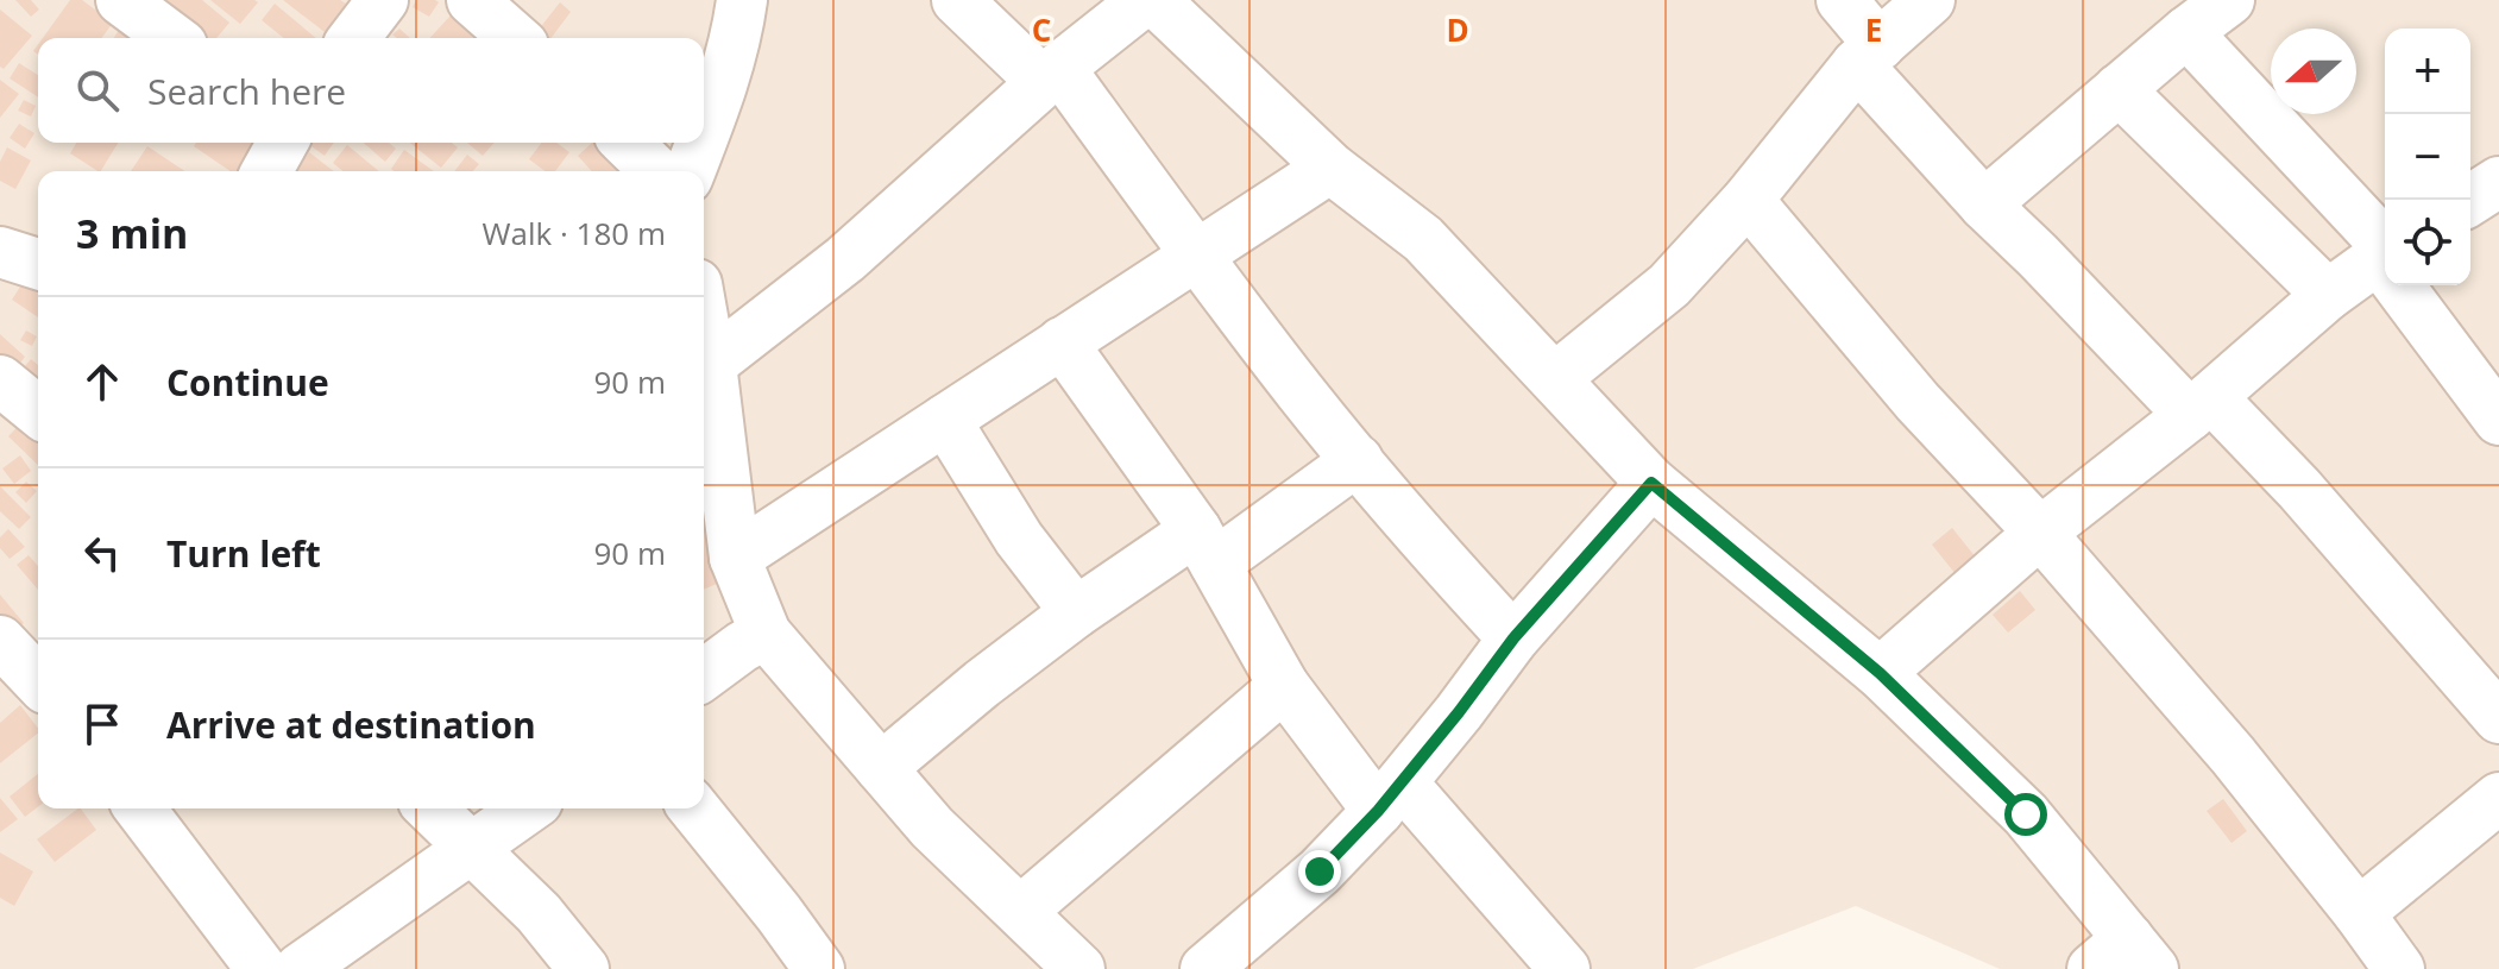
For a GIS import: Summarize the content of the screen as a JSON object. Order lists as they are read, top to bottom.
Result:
{
  "north": "left",
  "page": {
    "map_buttons": ["+", "−"],
    "search": "Search here",
    "heading": ["3 min", "Walk · 180 m"],
    "list": [
      ["Continue", "90 m"],
      ["Turn left", "90 m"],
      "Arrive at destination"
    ]
  },
  "grid": {
    "columns": ["C", "D", "E"]
  }
}
